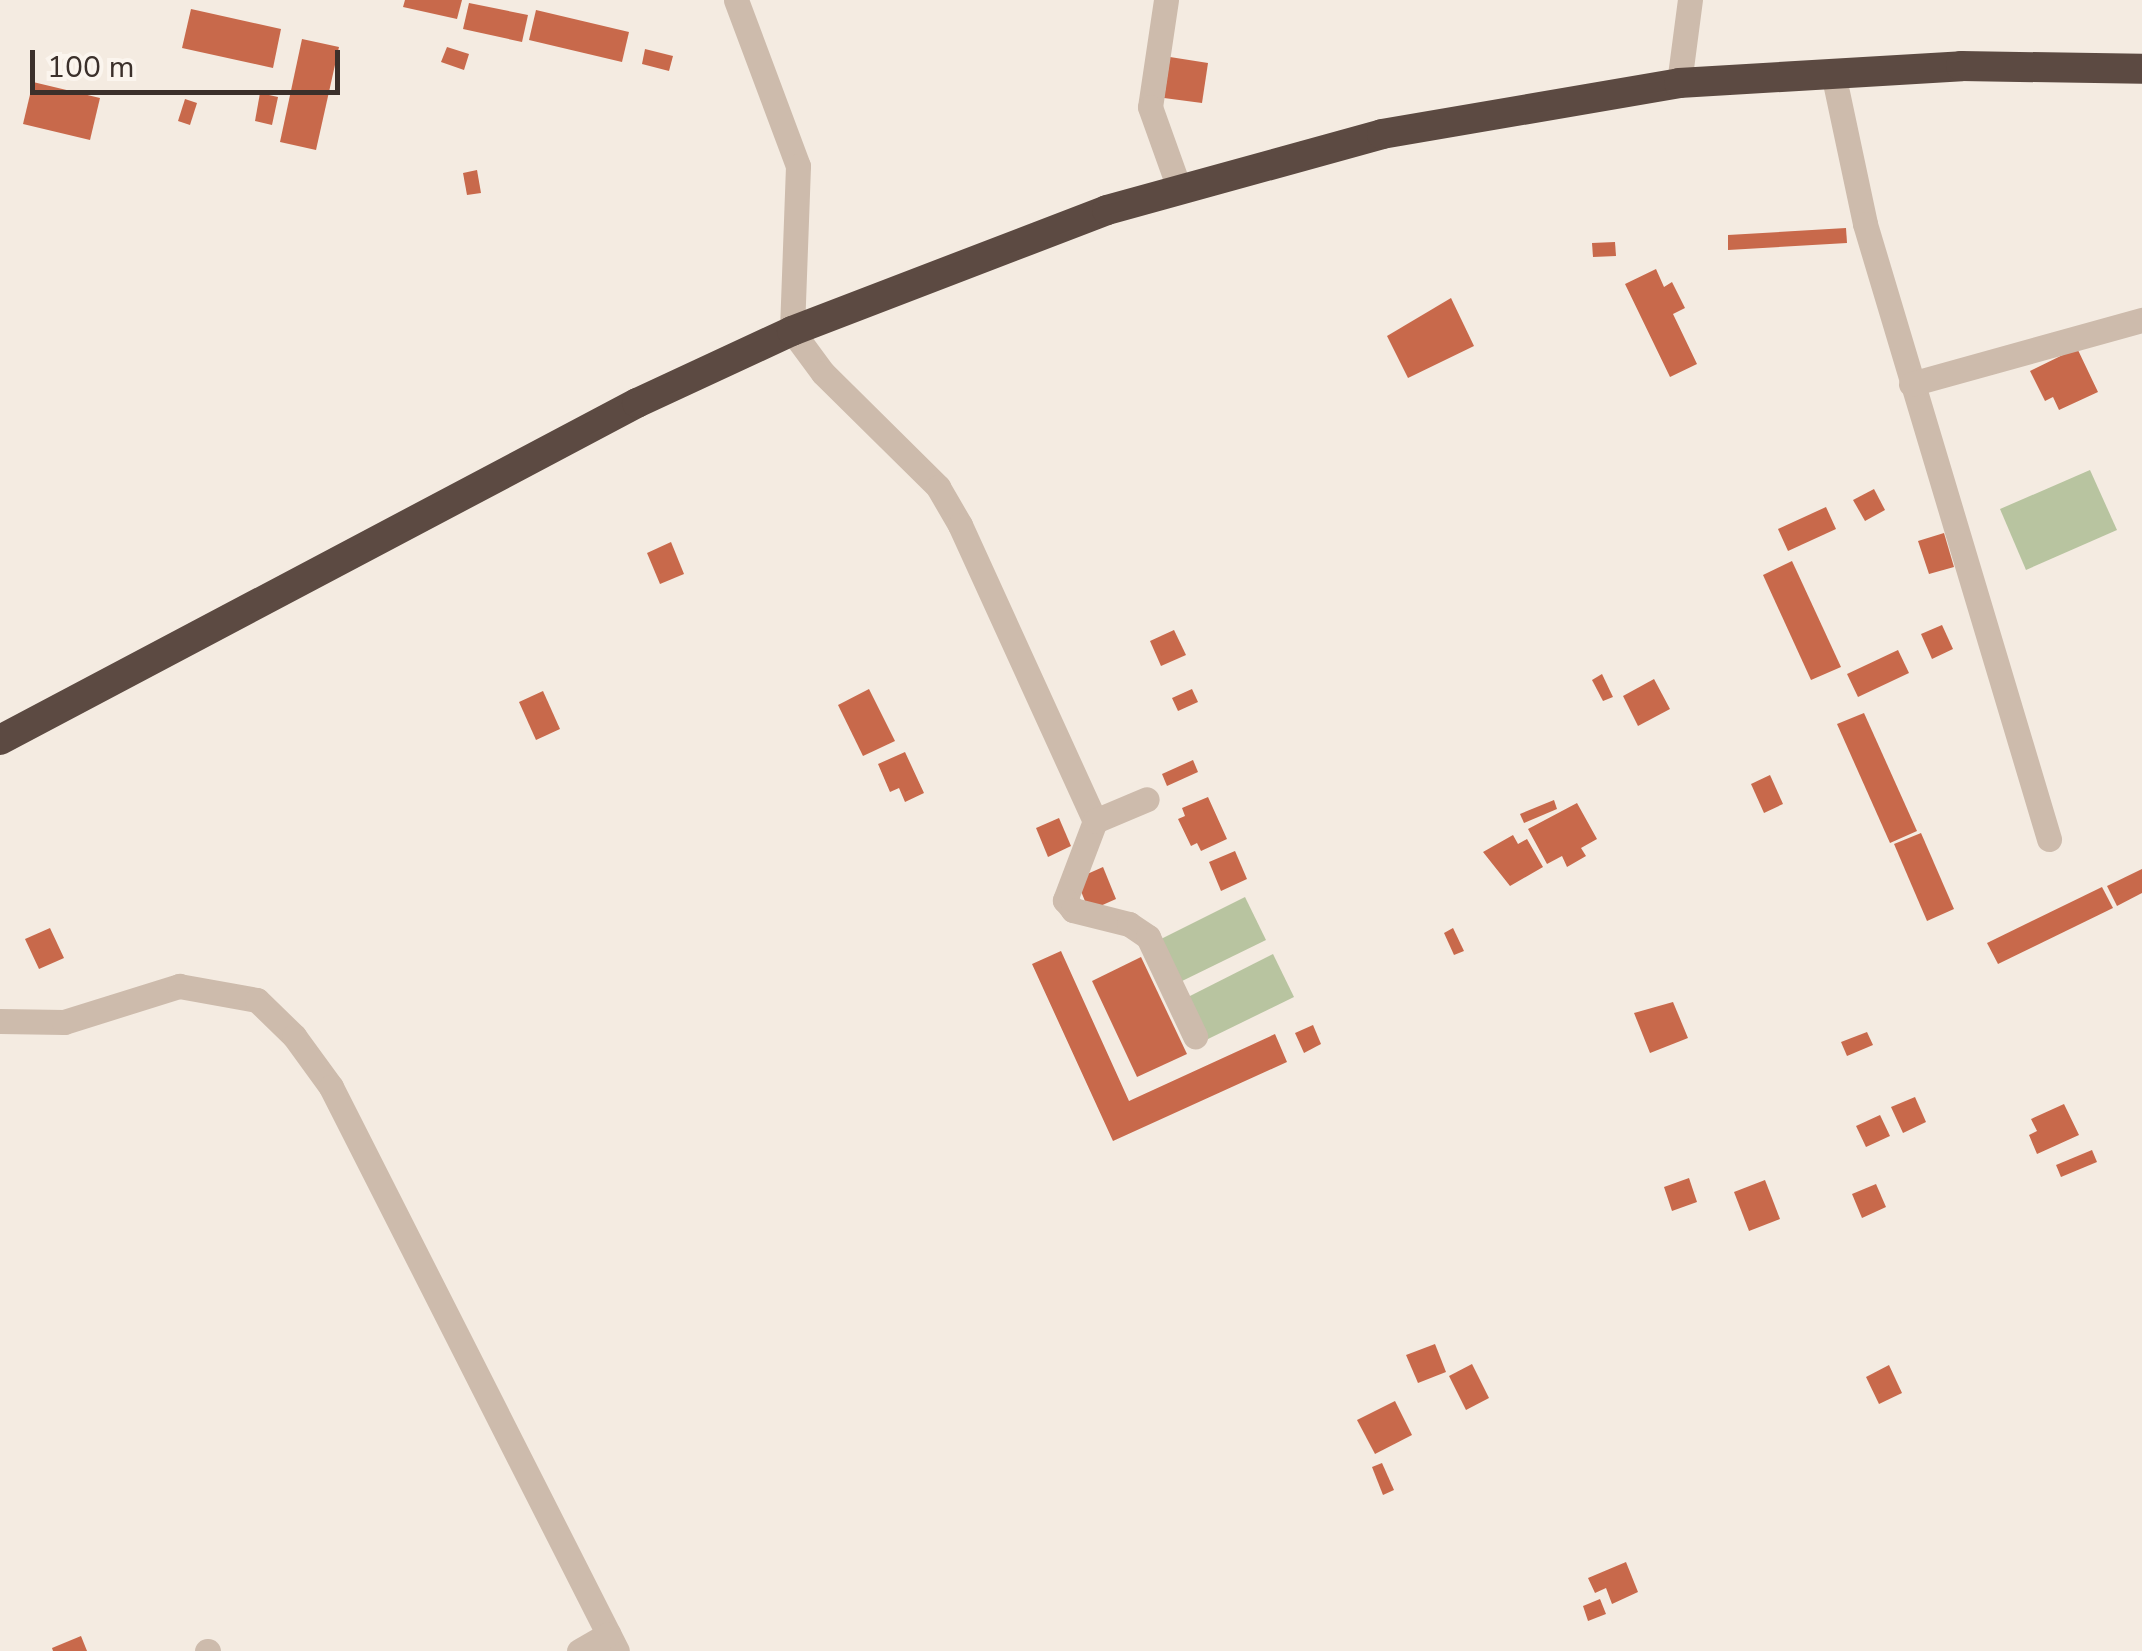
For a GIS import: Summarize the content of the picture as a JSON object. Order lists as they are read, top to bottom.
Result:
{
  "scale_bar": "100 m"
}
